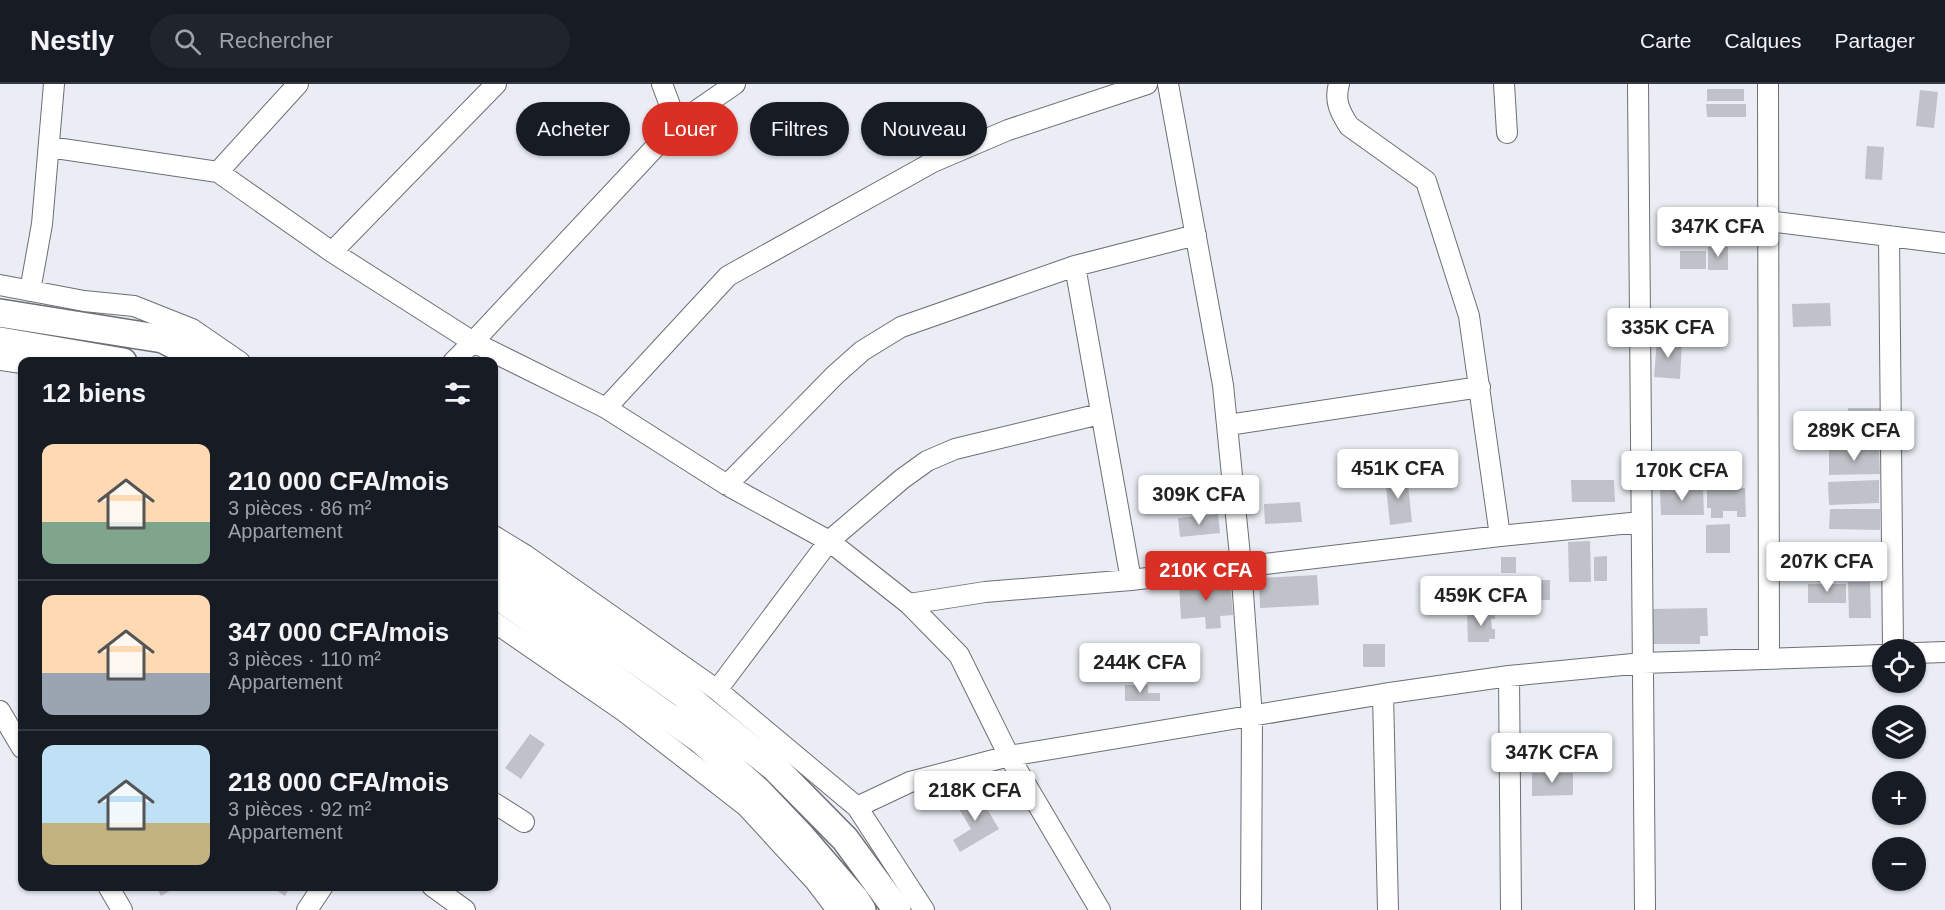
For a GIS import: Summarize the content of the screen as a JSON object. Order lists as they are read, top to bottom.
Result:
{
  "page": {
    "header": "Nestly",
    "search": "Rechercher",
    "nav": ["Carte", "Calques", "Partager"],
    "chip": [
      "Acheter",
      "Louer",
      "Filtres",
      "Nouveau"
    ],
    "price": [
      "347K CFA",
      "335K CFA",
      "289K CFA",
      "451K CFA",
      "170K CFA",
      "309K CFA",
      "207K CFA",
      "210K CFA",
      "459K CFA",
      "244K CFA",
      "347K CFA",
      "218K CFA"
    ],
    "heading": "12 biens",
    "list": [
      {
        "name": "210 000 CFA/mois",
        "note": "3 pièces · 86 m² · Appartement"
      },
      {
        "name": "347 000 CFA/mois",
        "note": "3 pièces · 110 m² · Appartement"
      },
      {
        "name": "218 000 CFA/mois",
        "note": "3 pièces · 92 m² · Appartement"
      }
    ],
    "map_buttons": ["+", "−"]
  }
}
